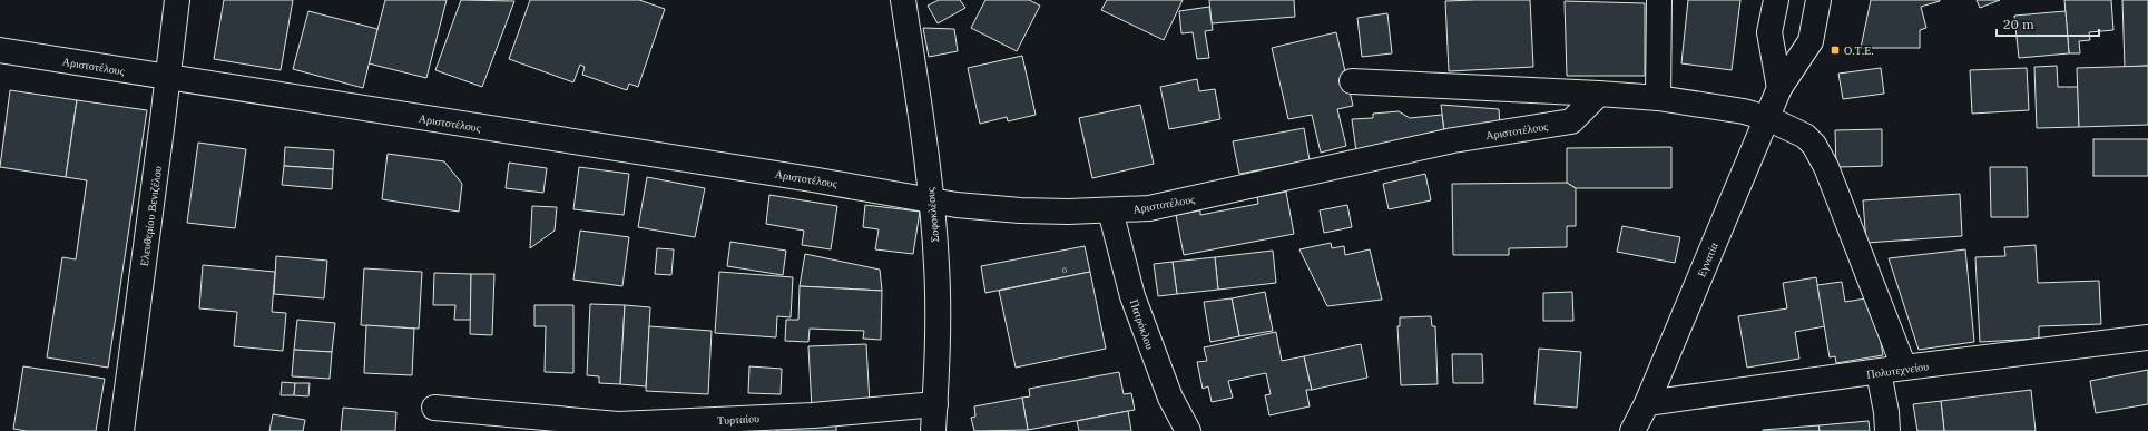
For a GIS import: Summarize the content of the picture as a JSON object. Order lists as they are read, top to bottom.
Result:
{
  "streets": {
    "street": [
      "Αριστοτέλους",
      "Σοφοκλέους",
      "Ελευθερίου Βενιζέλου",
      "Εγνατία",
      "Πατρόκλου",
      "Πολυτεχνείου",
      "Τυρταίου"
    ]
  },
  "crossings": [
    ["Αριστοτέλους", "Σοφοκλέους"],
    ["Αριστοτέλους", "Ελευθερίου Βενιζέλου"],
    ["Αριστοτέλους", "Πατρόκλου"],
    ["Σοφοκλέους", "Τυρταίου"],
    ["Εγνατία", "Πολυτεχνείου"]
  ],
  "places": {
    "transit": ["Ο.Τ.Ε."]
  },
  "house_numbers": ["6"],
  "scale_bar": "20 m"
}
